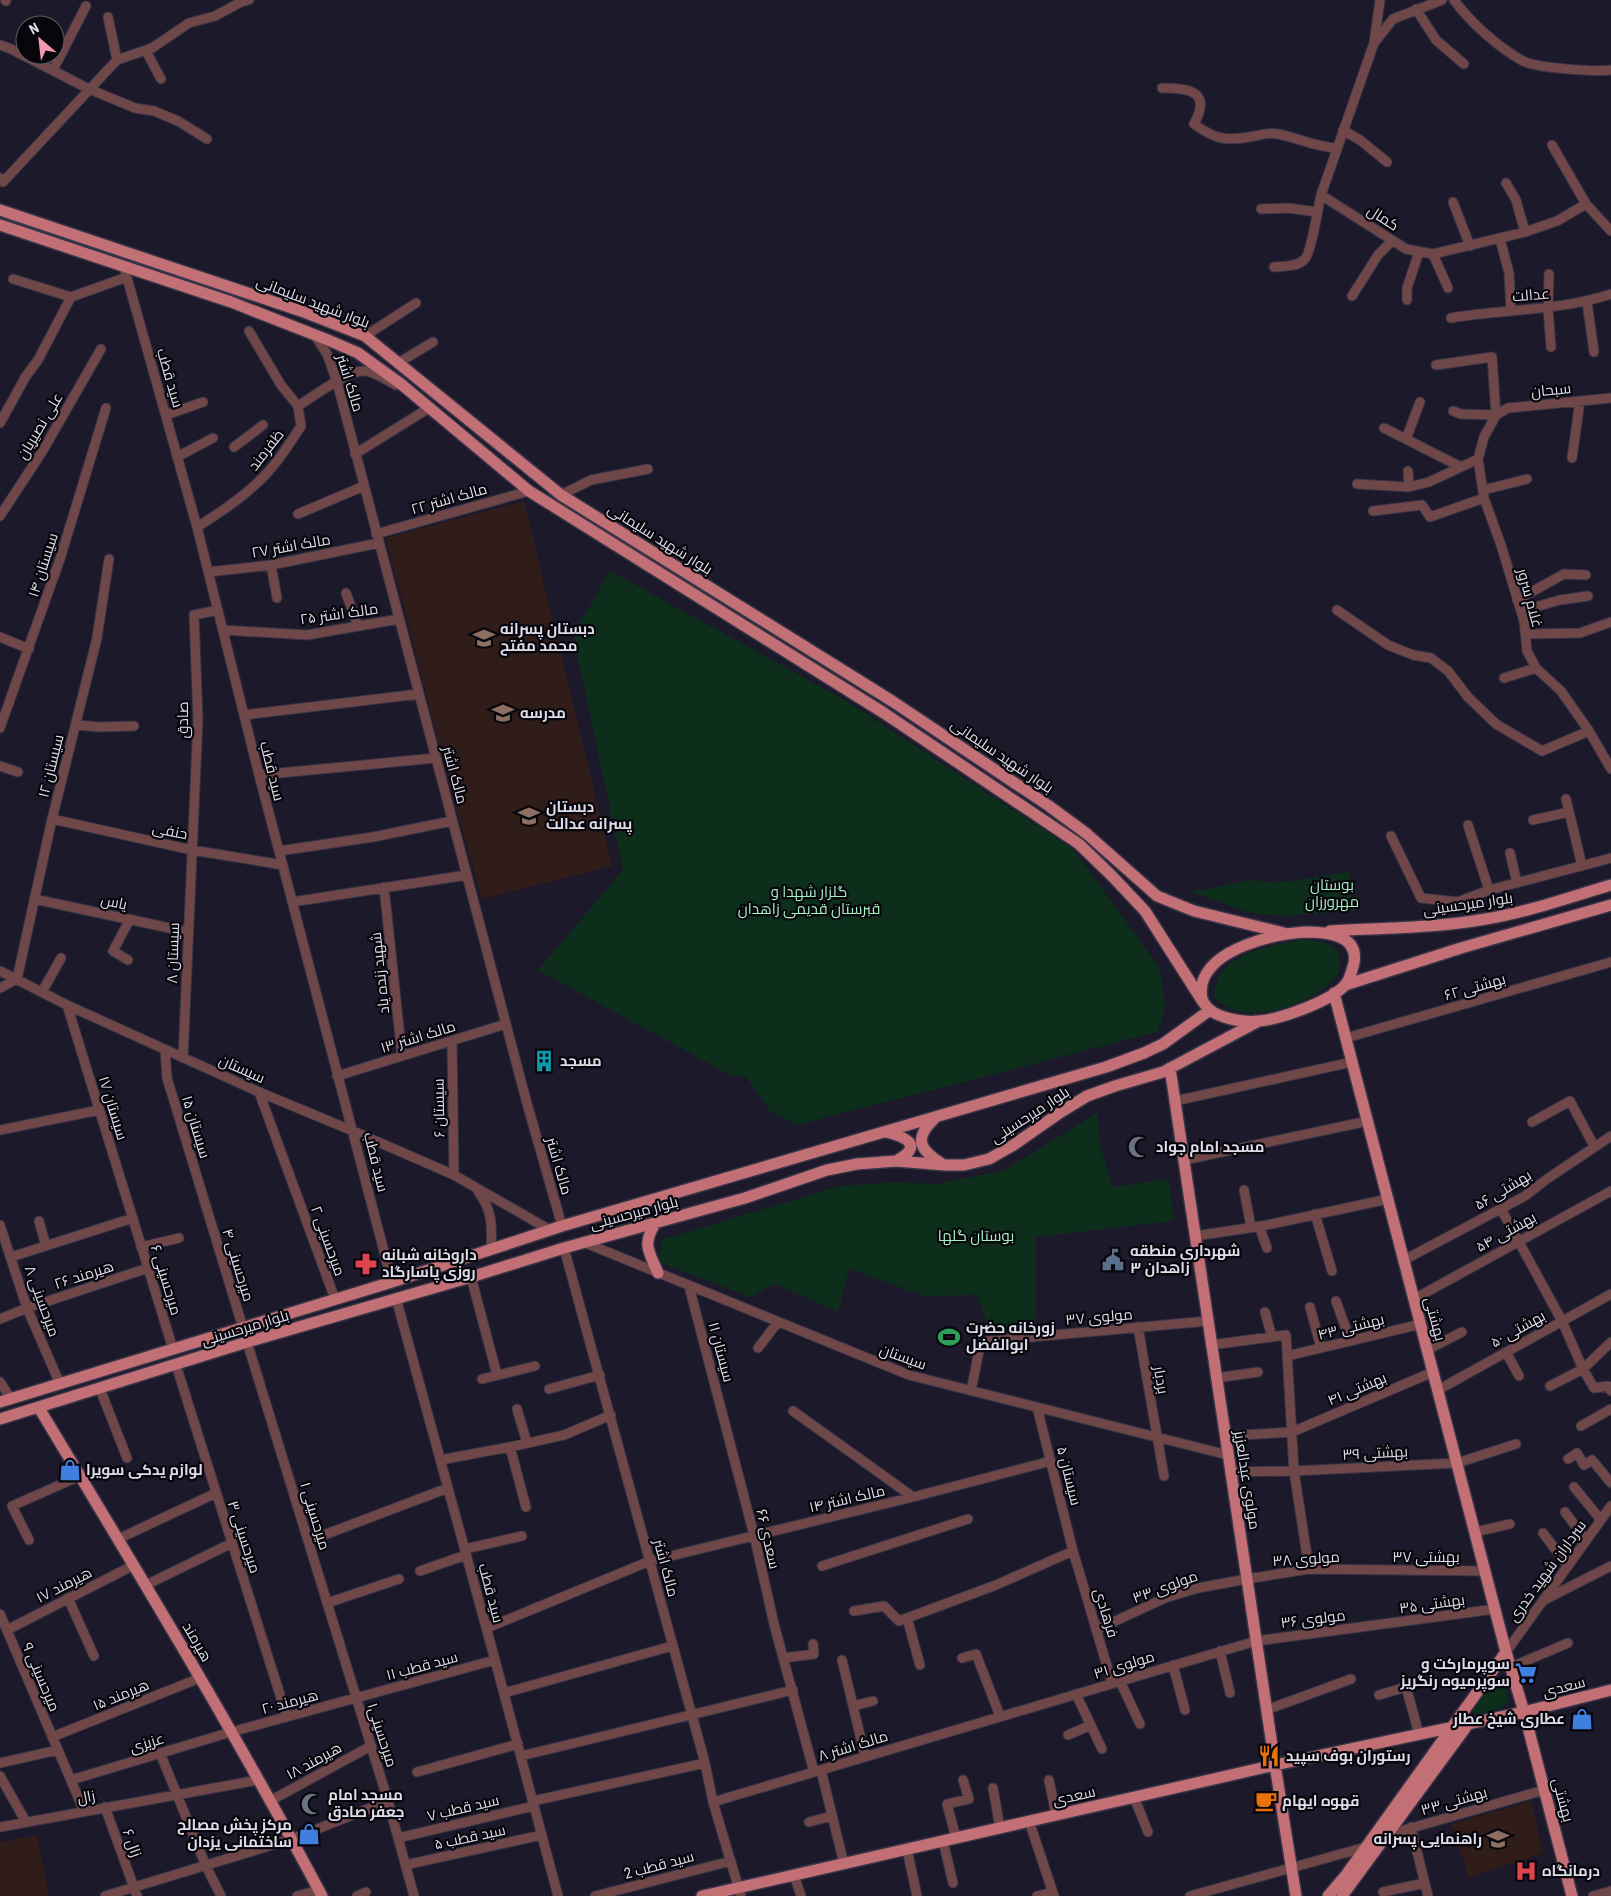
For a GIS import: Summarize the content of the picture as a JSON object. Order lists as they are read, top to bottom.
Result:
{
  "streets": {
    "main road": [
      "بلوار شهید سلیمانی",
      "بلوار میرحسینی",
      "بهشتی",
      "مولوی عبدالعزیز",
      "هیرمند",
      "سعدی"
    ],
    "street": [
      "کمال",
      "عدالت",
      "سید قطب",
      "مالک اشتر",
      "سبحان",
      "علی نصیریان",
      "ظفرمند",
      "مالک اشتر ۲۲",
      "مالک اشتر ۲۷",
      "سیستان ۱۴",
      "غلام سرور",
      "مالک اشتر ۲۵",
      "صادق",
      "سیستان ۱۲",
      "حنفی",
      "یاس",
      "سیستان ۸",
      "شهید زنده یاد",
      "بهشتی ۶۲",
      "مالک اشتر ۱۳",
      "سیستان",
      "سیستان ۱۷",
      "سیستان ۶",
      "سیستان ۱۵",
      "بهشتی ۵۶",
      "بهشتی ۵۴",
      "میرحسینی ۲",
      "میرحسینی ۴",
      "هیرمند ۲۶",
      "میرحسینی ۶",
      "میرحسینی ۸",
      "مولوی ۳۷",
      "بهشتی ۴۳",
      "بهشتی ۵۰",
      "سیستان ۱۱",
      "بردبار",
      "بهشتی ۴۱",
      "بهشتی ۳۹",
      "سیستان ۵",
      "مالک اشتر ۱۴",
      "میرحسینی ۱",
      "میرحسینی ۳",
      "سعدی ۶۶",
      "بهشتی ۳۷",
      "مولوی ۳۸",
      "سرداران شهید خدری",
      "هیرمند ۱۷",
      "مولوی ۳۳",
      "بهشتی ۳۵",
      "فرهادی",
      "مولوی ۳۶",
      "مولوی ۳۱",
      "سید قطب ۱۱",
      "میرحسینی ۹",
      "هیرمند ۱۵",
      "هیرمند ۲۰",
      "میرحسینی۱",
      "عزیزی",
      "مالک اشتر ۸",
      "هیرمند ۱۸",
      "زال",
      "بهشتی ۳۳",
      "سید قطب ۷",
      "سید قطب ۵",
      "زال ۶",
      "سید قطب 2"
    ]
  },
  "crossings": [
    ["بلوار شهید سلیمانی", "سید قطب"],
    ["بلوار شهید سلیمانی", "مالک اشتر"],
    ["بلوار شهید سلیمانی", "مالک اشتر ۲۲"],
    ["بلوار شهید سلیمانی", "بلوار میرحسینی"],
    ["سید قطب", "ظفرمند"],
    ["سید قطب", "مالک اشتر ۲۷"],
    ["سید قطب", "مالک اشتر ۲۵"],
    ["سید قطب", "صادق"],
    ["سید قطب", "حنفی"],
    ["سید قطب", "بلوار میرحسینی"],
    ["سید قطب", "مالک اشتر ۱۳"],
    ["سید قطب", "سیستان"],
    ["سید قطب", "مالک اشتر ۱۴"],
    ["سید قطب", "سید قطب ۱۱"],
    ["سید قطب", "سید قطب ۷"],
    ["سید قطب", "سید قطب ۵"],
    ["مالک اشتر", "مالک اشتر ۲۲"],
    ["مالک اشتر", "مالک اشتر ۲۷"],
    ["مالک اشتر", "مالک اشتر ۲۵"],
    ["مالک اشتر", "بلوار میرحسینی"],
    ["مالک اشتر", "مالک اشتر ۱۳"],
    ["مالک اشتر", "مالک اشتر ۱۴"],
    ["مالک اشتر", "سعدی"],
    ["مالک اشتر", "مالک اشتر ۸"],
    ["مالک اشتر", "سید قطب ۷"],
    ["مالک اشتر", "سید قطب 2"],
    ["سبحان", "غلام سرور"],
    ["مالک اشتر ۲۲", "مالک اشتر ۲۷"],
    ["صادق", "حنفی"],
    ["صادق", "سیستان ۸"],
    ["سیستان ۱۲", "حنفی"],
    ["سیستان ۱۲", "یاس"],
    ["سیستان ۱۲", "سیستان"],
    ["حنفی", "سیستان ۸"],
    ["یاس", "سیستان ۸"],
    ["بلوار میرحسینی", "سیستان"],
    ["بلوار میرحسینی", "میرحسینی ۲"],
    ["بلوار میرحسینی", "میرحسینی ۴"],
    ["بلوار میرحسینی", "میرحسینی ۶"],
    ["بلوار میرحسینی", "میرحسینی ۸"],
    ["بلوار میرحسینی", "مولوی عبدالعزیز"],
    ["بلوار میرحسینی", "میرحسینی ۱"],
    ["بلوار میرحسینی", "میرحسینی ۳"],
    ["بلوار میرحسینی", "هیرمند"],
    ["سیستان ۸", "سیستان"],
    ["شهید زنده یاد", "مالک اشتر ۱۳"],
    ["بهشتی ۶۲", "بهشتی"],
    ["مالک اشتر ۱۳", "سیستان ۶"],
    ["سیستان", "سیستان ۱۷"],
    ["سیستان", "سیستان ۶"],
    ["سیستان", "سیستان ۱۵"],
    ["سیستان", "میرحسینی ۲"],
    ["سیستان", "مولوی ۳۷"],
    ["سیستان", "سیستان ۱۱"],
    ["سیستان", "بردبار"],
    ["سیستان", "سیستان ۵"],
    ["سیستان", "مولوی عبدالعزیز"],
    ["سیستان ۱۷", "میرحسینی ۶"],
    ["سیستان ۱۵", "میرحسینی ۴"],
    ["بهشتی ۵۶", "بهشتی"],
    ["بهشتی ۵۴", "بهشتی"],
    ["هیرمند ۲۶", "میرحسینی ۶"],
    ["هیرمند ۲۶", "میرحسینی ۸"],
    ["مولوی ۳۷", "بردبار"],
    ["مولوی ۳۷", "مولوی عبدالعزیز"],
    ["بهشتی", "بهشتی ۴۳"],
    ["بهشتی", "بهشتی ۵۰"],
    ["بهشتی", "بهشتی ۴۱"],
    ["بهشتی", "بهشتی ۳۹"],
    ["بهشتی", "بهشتی ۳۷"],
    ["بهشتی", "سرداران شهید خدری"],
    ["بهشتی", "بهشتی ۳۵"],
    ["بهشتی", "سعدی"],
    ["بهشتی", "بهشتی ۳۳"],
    ["سیستان ۱۱", "سعدی ۶۶"],
    ["بهشتی ۴۱", "مولوی عبدالعزیز"],
    ["بهشتی ۳۹", "مولوی عبدالعزیز"],
    ["سیستان ۵", "مالک اشتر ۱۴"],
    ["سیستان ۵", "فرهادی"],
    ["مولوی عبدالعزیز", "مولوی ۳۸"],
    ["مولوی عبدالعزیز", "مولوی ۳۳"],
    ["مولوی عبدالعزیز", "مولوی ۳۶"],
    ["مولوی عبدالعزیز", "مولوی ۳۱"],
    ["مولوی عبدالعزیز", "سعدی"],
    ["مالک اشتر ۱۴", "سعدی ۶۶"],
    ["میرحسینی ۱", "سید قطب ۱۱"],
    ["میرحسینی ۱", "هیرمند ۲۰"],
    ["میرحسینی ۱", "میرحسینی۱"],
    ["میرحسینی ۳", "هیرمند ۲۰"],
    ["سعدی ۶۶", "مالک اشتر ۸"],
    ["بهشتی ۳۷", "مولوی ۳۸"],
    ["مولوی ۳۸", "مولوی ۳۳"],
    ["هیرمند ۱۷", "هیرمند"],
    ["هیرمند ۱۷", "میرحسینی ۹"],
    ["مولوی ۳۳", "فرهادی"],
    ["بهشتی ۳۵", "مولوی ۳۶"],
    ["فرهادی", "مولوی ۳۱"],
    ["مولوی ۳۶", "مولوی ۳۱"],
    ["هیرمند", "هیرمند ۱۵"],
    ["هیرمند", "هیرمند ۲۰"],
    ["هیرمند", "عزیزی"],
    ["هیرمند", "هیرمند ۱۸"],
    ["هیرمند", "زال"],
    ["مولوی ۳۱", "مالک اشتر ۸"],
    ["سید قطب ۱۱", "هیرمند ۲۰"],
    ["سید قطب ۱۱", "میرحسینی۱"],
    ["میرحسینی ۹", "هیرمند ۱۵"],
    ["میرحسینی ۹", "عزیزی"],
    ["میرحسینی ۹", "زال"],
    ["هیرمند ۲۰", "میرحسینی۱"],
    ["هیرمند ۲۰", "عزیزی"],
    ["میرحسینی۱", "هیرمند ۱۸"],
    ["میرحسینی۱", "سید قطب ۷"],
    ["میرحسینی۱", "سید قطب ۵"],
    ["زال", "زال ۶"]
  ],
  "parks": ["بوستان مهرورزان", "گلزار شهدا و قبرستان قدیمی زاهدان", "بوستان گلها"],
  "places": {
    "school or university": [
      "دبستان پسرانه محمد مفتح",
      "مدرسه",
      "دبستان پسرانه عدالت",
      "راهنمایی پسرانه"
    ],
    "building": ["مسجد"],
    "mosque": ["مسجد امام جواد", "مسجد امام جعفر صادق"],
    "public building": ["شهرداری منطقه ۳ زاهدان"],
    "pharmacy": ["داروخانه شبانه روزی پاسارگاد"],
    "sports": ["زورخانه حضرت ابوالفضل"],
    "shop": ["لوازم یدکی سویرا", "عطاری شیخ عطار", "مرکز پخش مصالح ساختمانی یزدان"],
    "supermarket": ["سوپرمارکت و سوپرمیوه رنگریز"],
    "restaurant": ["رستوران بوف سپید"],
    "cafe": ["قهوه ایهام"],
    "hospital": ["درمانگاه"]
  },
  "north": "top left"
}
